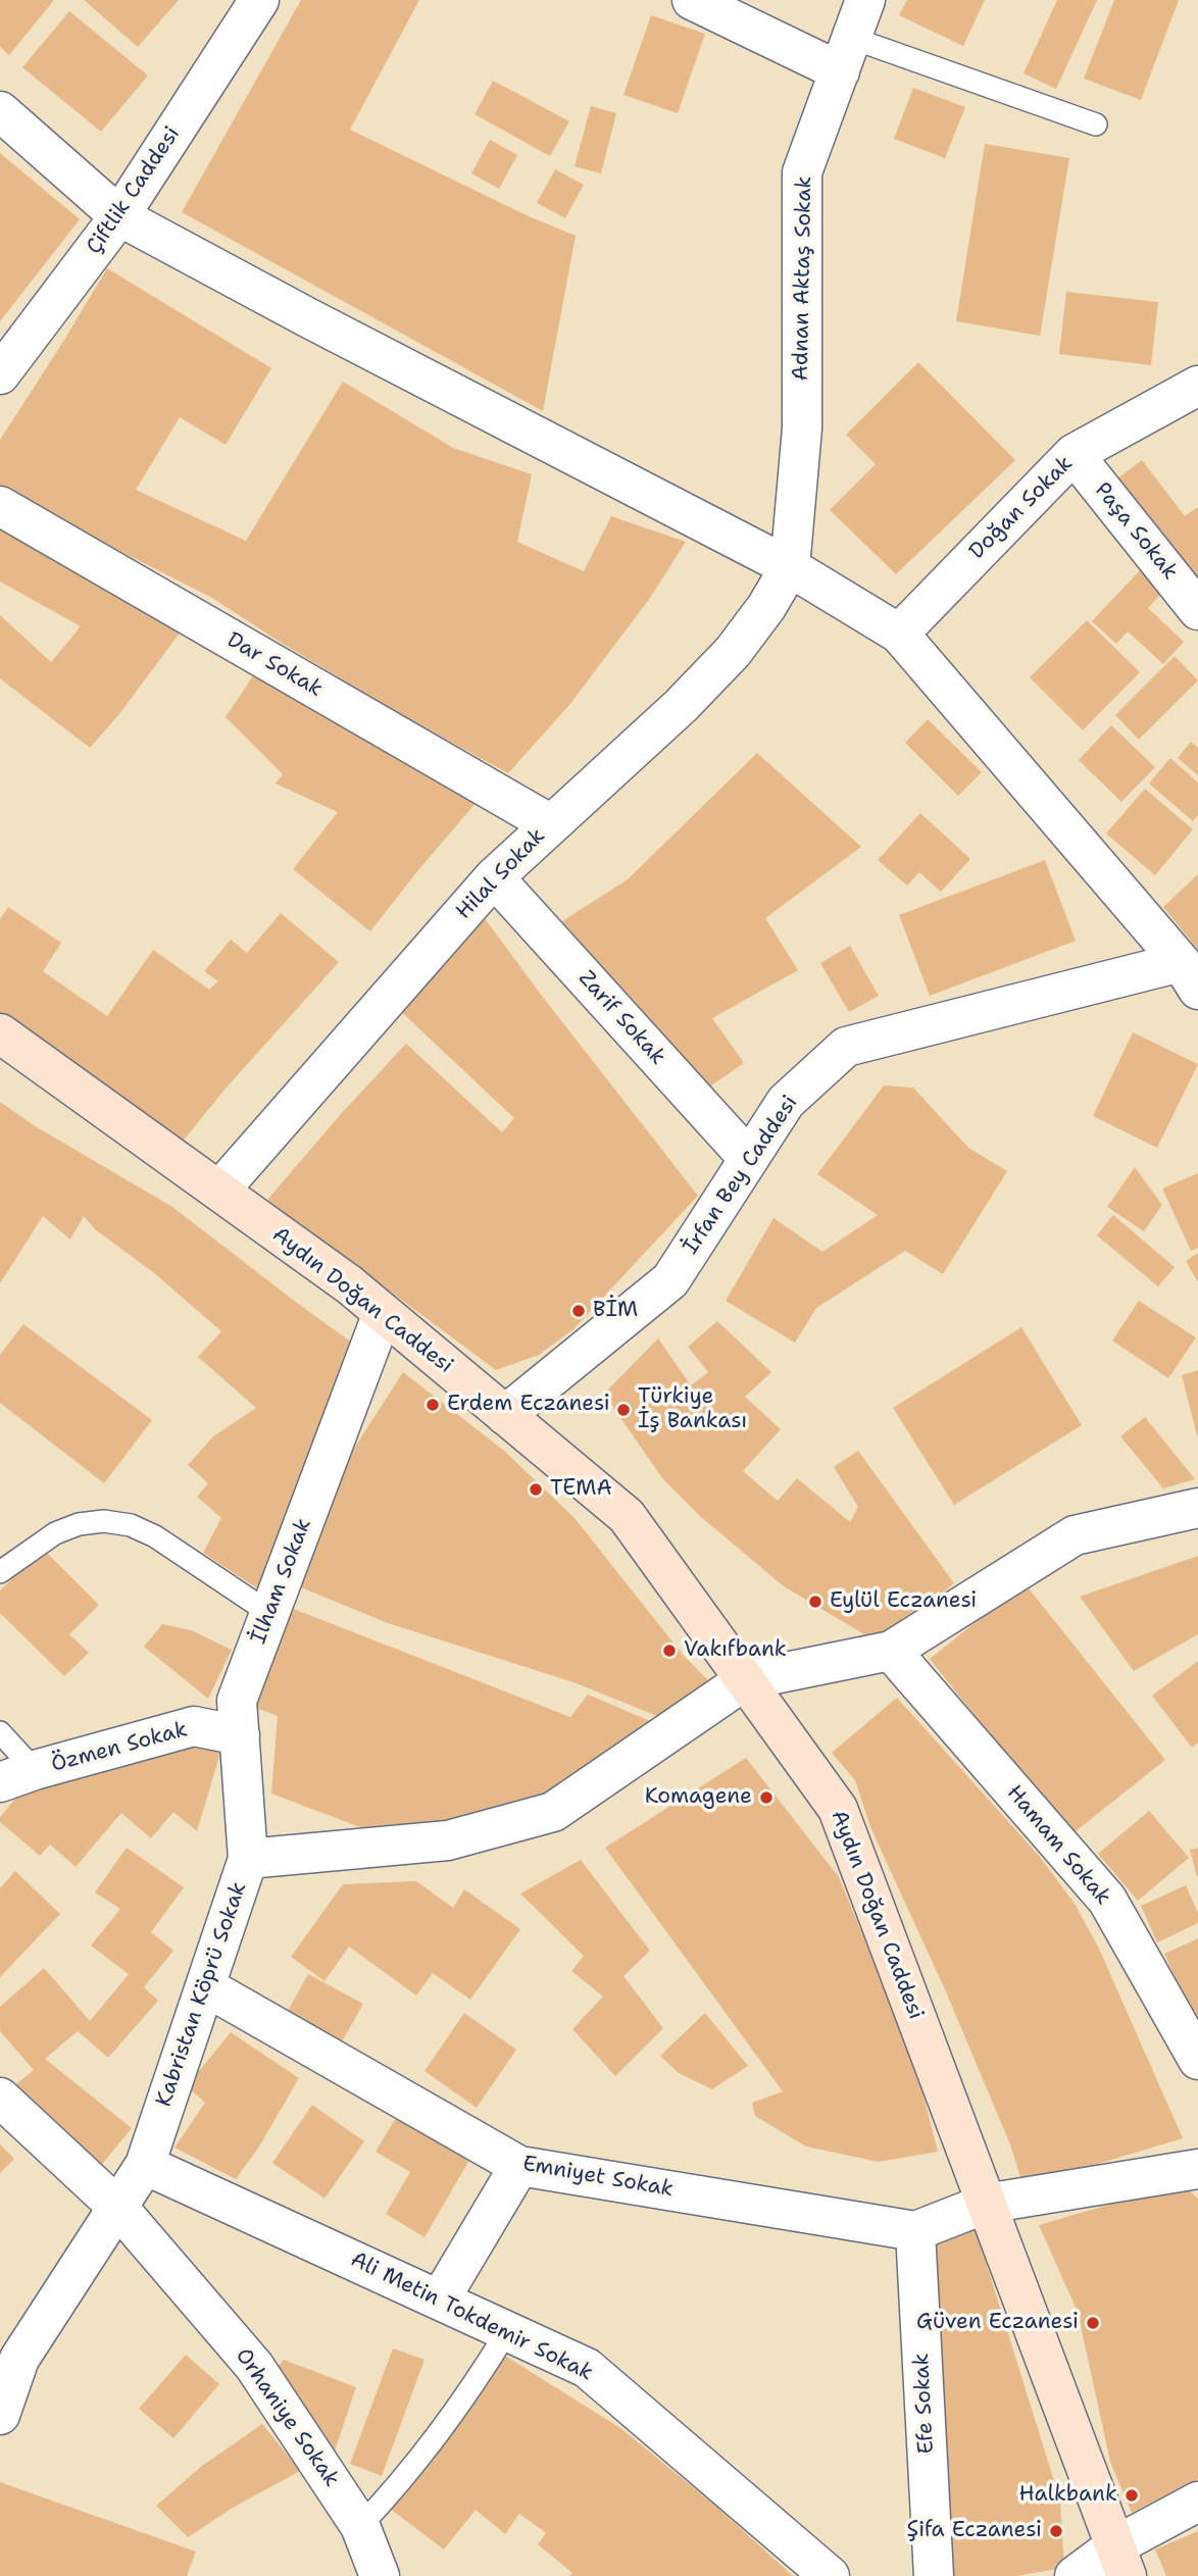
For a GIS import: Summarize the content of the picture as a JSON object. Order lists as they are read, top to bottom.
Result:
{
  "streets": {
    "main road": ["Aydın Doğan Caddesi"],
    "street": [
      "Çiftlik Caddesi",
      "Adnan Aktaş Sokak",
      "Doğan Sokak",
      "Paşa Sokak",
      "Dar Sokak",
      "Hilal Sokak",
      "Zarif Sokak",
      "İrfan Bey Caddesi",
      "İlham Sokak",
      "Özmen Sokak",
      "Hamam Sokak",
      "Kabristan Köprü Sokak",
      "Emniyet Sokak",
      "Ali Metin Tokdemir Sokak",
      "Efe Sokak",
      "Orhaniye Sokak"
    ]
  },
  "crossings": [
    ["Adnan Aktaş Sokak", "Hilal Sokak"],
    ["Doğan Sokak", "Paşa Sokak"],
    ["Dar Sokak", "Hilal Sokak"],
    ["Hilal Sokak", "Zarif Sokak"],
    ["Hilal Sokak", "Aydın Doğan Caddesi"],
    ["Zarif Sokak", "İrfan Bey Caddesi"],
    ["İrfan Bey Caddesi", "Aydın Doğan Caddesi"],
    ["Aydın Doğan Caddesi", "İlham Sokak"],
    ["Aydın Doğan Caddesi", "Kabristan Köprü Sokak"],
    ["İlham Sokak", "Özmen Sokak"],
    ["İlham Sokak", "Kabristan Köprü Sokak"],
    ["Kabristan Köprü Sokak", "Emniyet Sokak"],
    ["Kabristan Köprü Sokak", "Ali Metin Tokdemir Sokak"],
    ["Kabristan Köprü Sokak", "Orhaniye Sokak"],
    ["Emniyet Sokak", "Efe Sokak"]
  ],
  "places": [
    "BİM",
    "Erdem Eczanesi",
    "Türkiye İş Bankası",
    "TEMA",
    "Eylül Eczanesi",
    "Vakıfbank",
    "Komagene",
    "Güven Eczanesi",
    "Halkbank",
    "Şifa Eczanesi"
  ]
}
